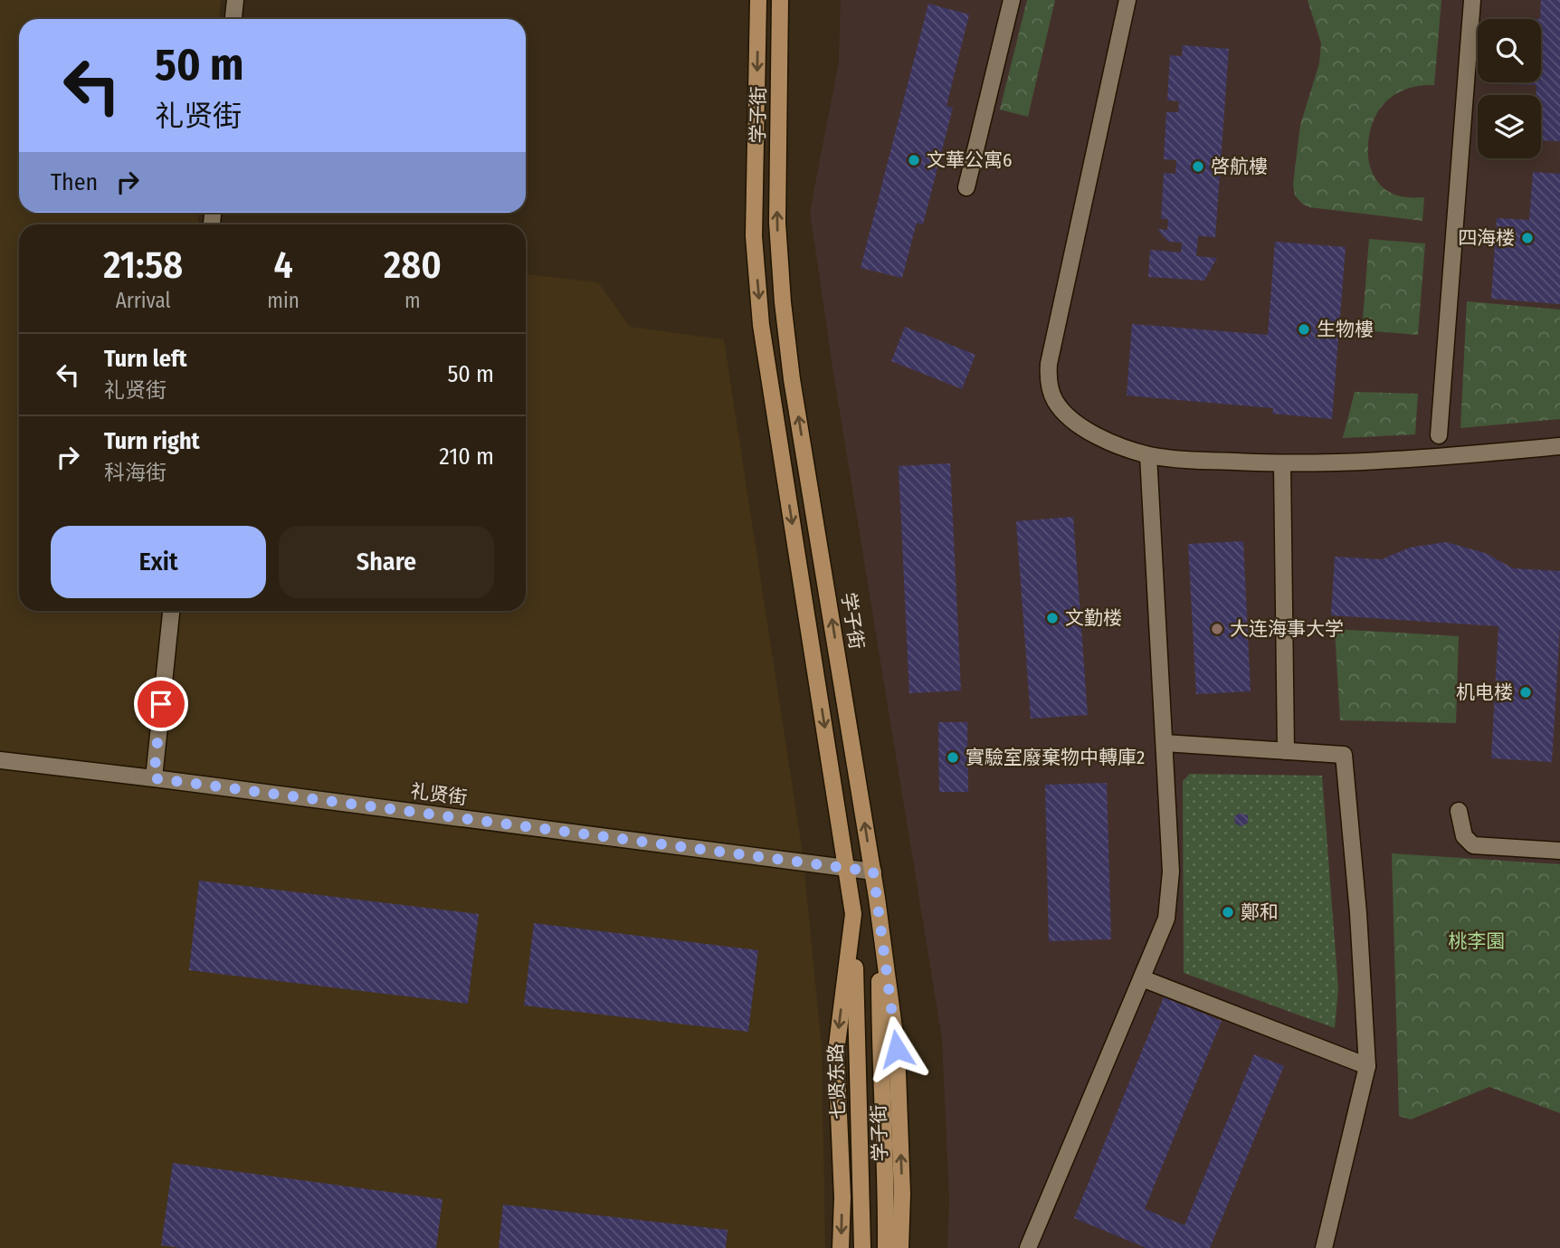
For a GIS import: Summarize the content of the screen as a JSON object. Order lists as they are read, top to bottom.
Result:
{
  "streets": {
    "main road": ["学子街", "七贤东路"],
    "street": ["礼贤街"]
  },
  "crossings": [
    ["学子街", "礼贤街"],
    ["学子街", "七贤东路"]
  ],
  "parks": ["桃李園"],
  "places": [
    "文華公寓6",
    "啓航樓",
    "四海楼",
    "生物樓",
    "文勤楼",
    "大连海事大学",
    "机电楼",
    "實驗室廢棄物中轉庫2",
    "鄭和"
  ],
  "page": {
    "turn": ["50 m", "礼贤街"],
    "then": "Then",
    "eta": [
      "21:58",
      "Arrival",
      "4",
      "min",
      "280",
      "m"
    ],
    "list": [
      {
        "name": "Turn left",
        "note": "礼贤街",
        "value": "50 m"
      },
      {
        "name": "Turn right",
        "note": "科海街",
        "value": "210 m"
      }
    ],
    "buttons": ["Exit", "Share"]
  }
}
